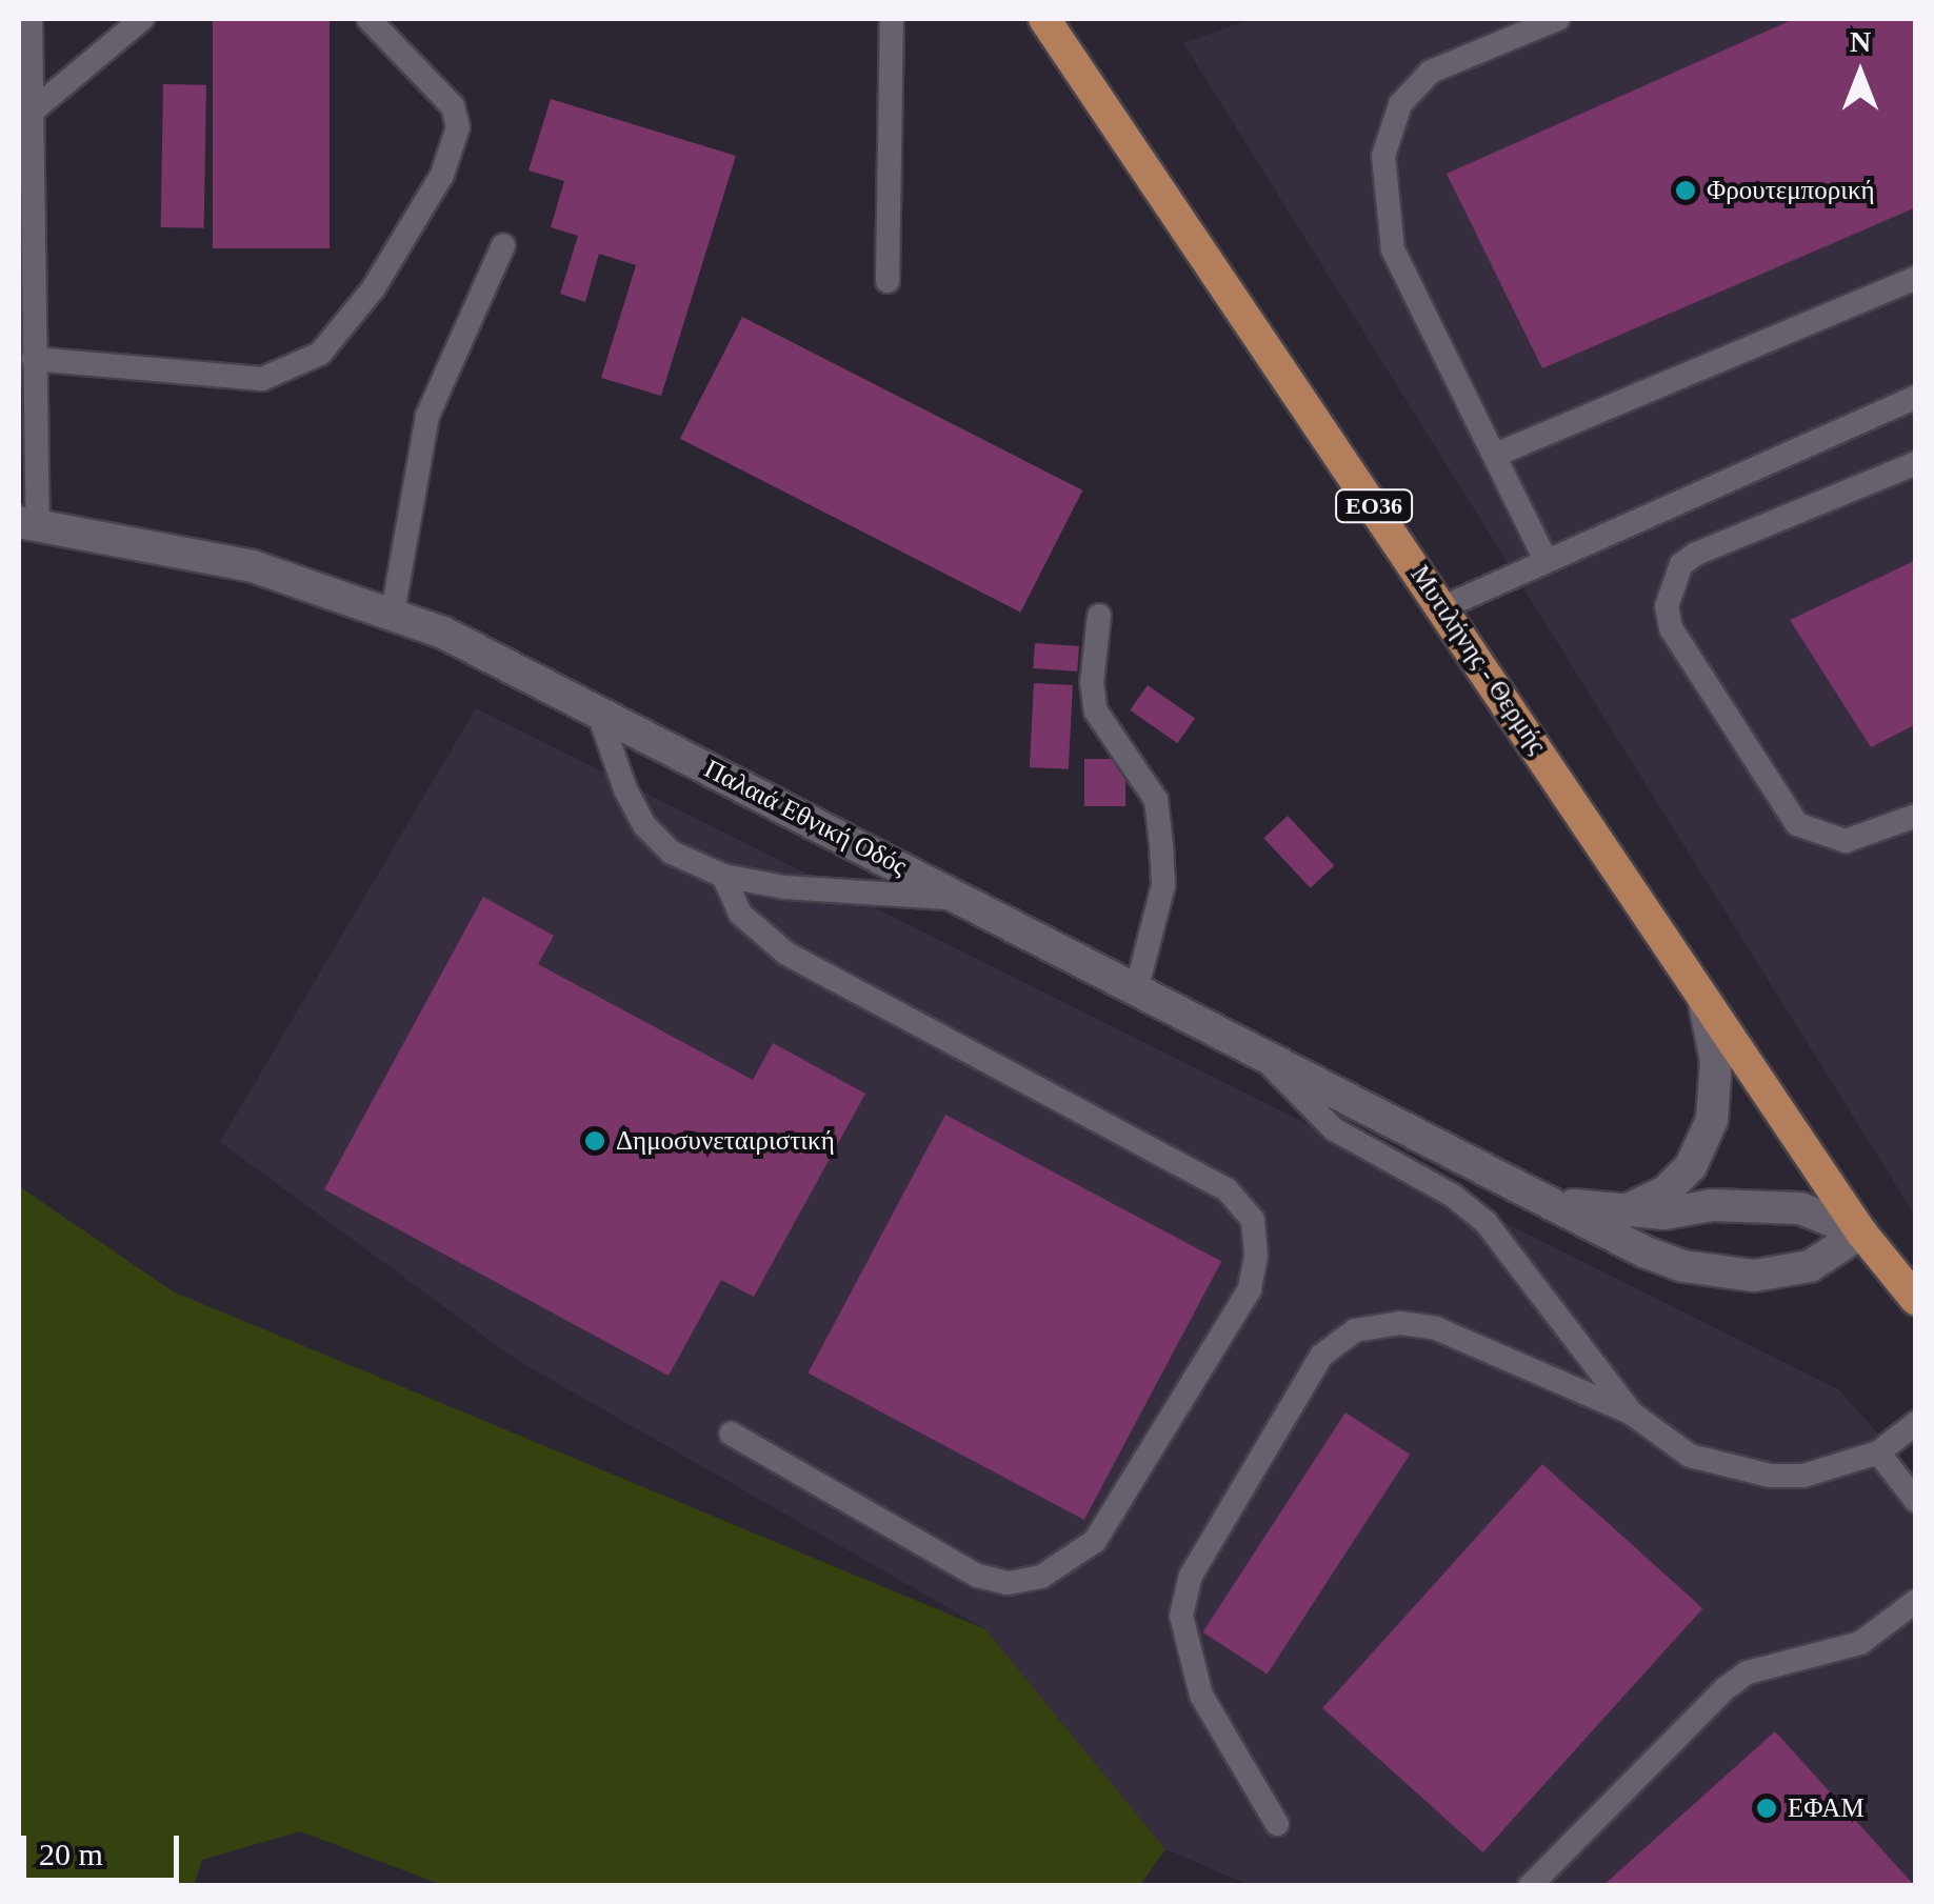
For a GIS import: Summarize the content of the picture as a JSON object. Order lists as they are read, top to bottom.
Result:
{
  "streets": {
    "main road": ["ΕΟ36", "Μυτιλήνης - Θερμής", "Παλαιά Εθνική Οδός"]
  },
  "crossings": [
    ["Μυτιλήνης - Θερμής", "Παλαιά Εθνική Οδός"]
  ],
  "places": ["Φρουτεμπορική", "Δημοσυνεταιριστική", "ΕΦΑΜ"],
  "scale_bar": "20 m",
  "north": "top"
}
